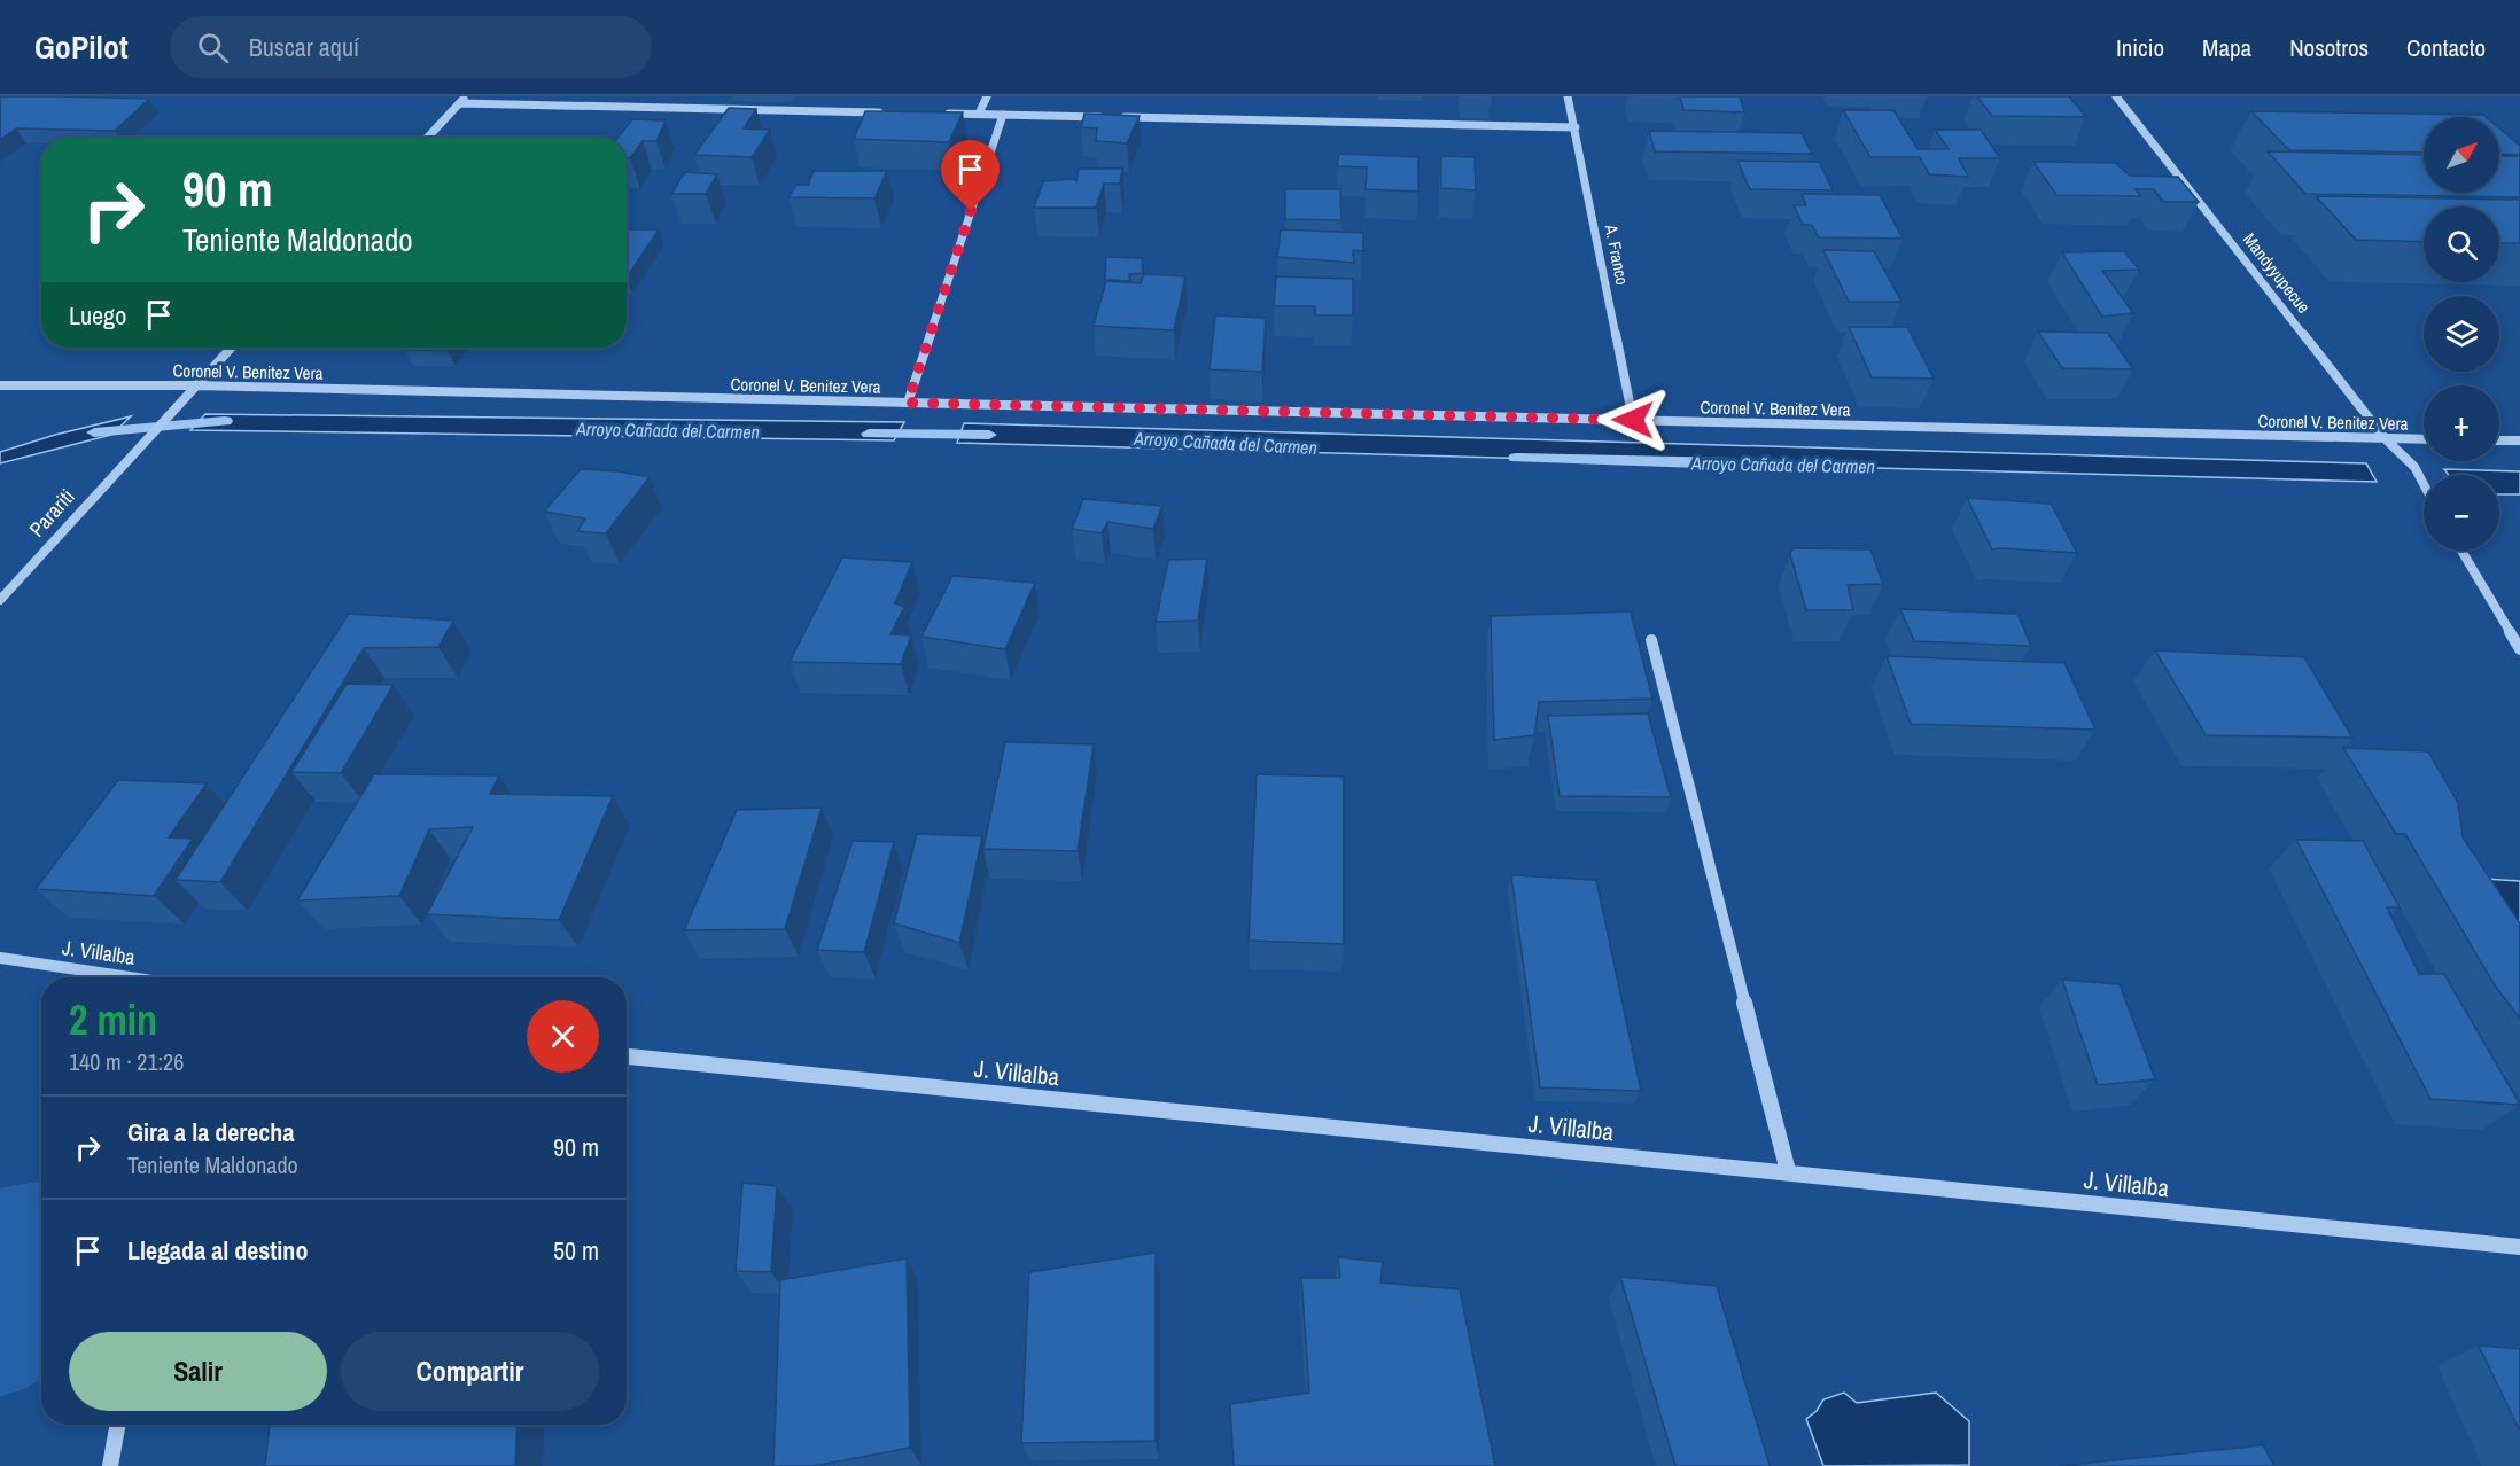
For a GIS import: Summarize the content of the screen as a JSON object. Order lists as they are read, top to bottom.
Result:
{
  "streets": {
    "street": [
      "A. Franco",
      "Mandyyupecue",
      "Coronel V. Benitez Vera",
      "Parariti",
      "J. Villalba"
    ]
  },
  "crossings": [
    ["A. Franco", "Coronel V. Benitez Vera"],
    ["Mandyyupecue", "Coronel V. Benitez Vera"],
    ["Coronel V. Benitez Vera", "Parariti"]
  ],
  "water": ["Arroyo Cañada del Carmen"],
  "north": "top right",
  "page": {
    "header": "GoPilot",
    "search": "Buscar aquí",
    "nav": [
      "Inicio",
      "Mapa",
      "Nosotros",
      "Contacto"
    ],
    "map_buttons": ["+", "−"],
    "turn": ["90 m", "Teniente Maldonado"],
    "then": "Luego",
    "heading": ["2 min", "140 m · 21:26"],
    "list": [
      {
        "name": "Gira a la derecha",
        "note": "Teniente Maldonado",
        "value": "90 m"
      },
      {
        "name": "Llegada al destino",
        "value": "50 m"
      }
    ],
    "buttons": ["Salir", "Compartir"]
  }
}
